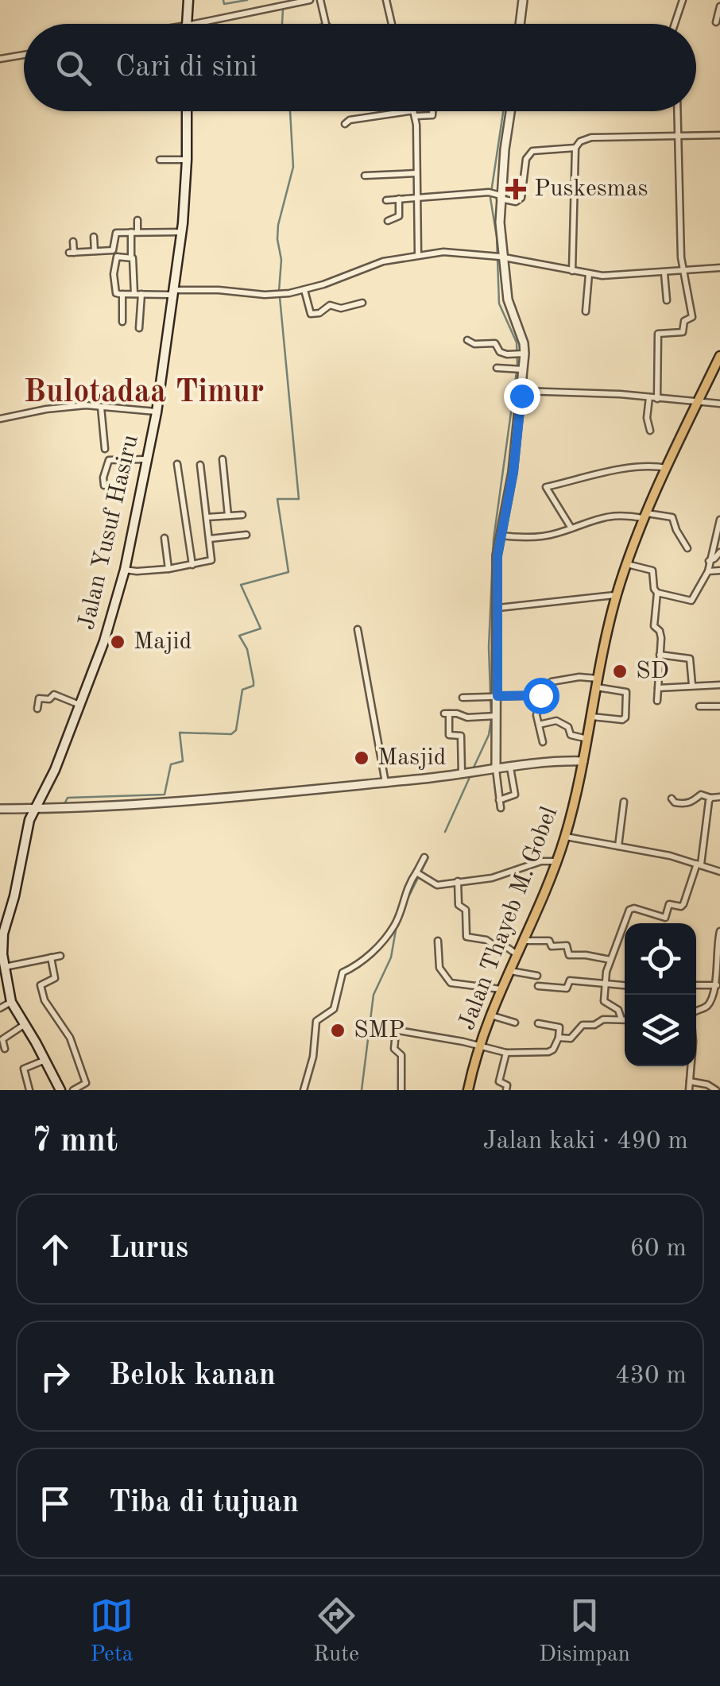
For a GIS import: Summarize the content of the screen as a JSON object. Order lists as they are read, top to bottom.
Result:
{
  "streets": {
    "main road": ["Jalan Yusuf Hasiru", "Jalan Thayeb M. Gobel"]
  },
  "districts": ["Bulotadaa Timur"],
  "places": {
    "health": ["Puskesmas"],
    "other": [
      "Majid",
      "SD",
      "Masjid",
      "SMP"
    ]
  },
  "page": {
    "search": "Cari di sini",
    "heading": ["7 mnt", "Jalan kaki · 490 m"],
    "list": [
      ["Lurus", "60 m"],
      ["Belok kanan", "430 m"],
      "Tiba di tujuan"
    ],
    "nav": ["Peta", "Rute", "Disimpan"]
  }
}
